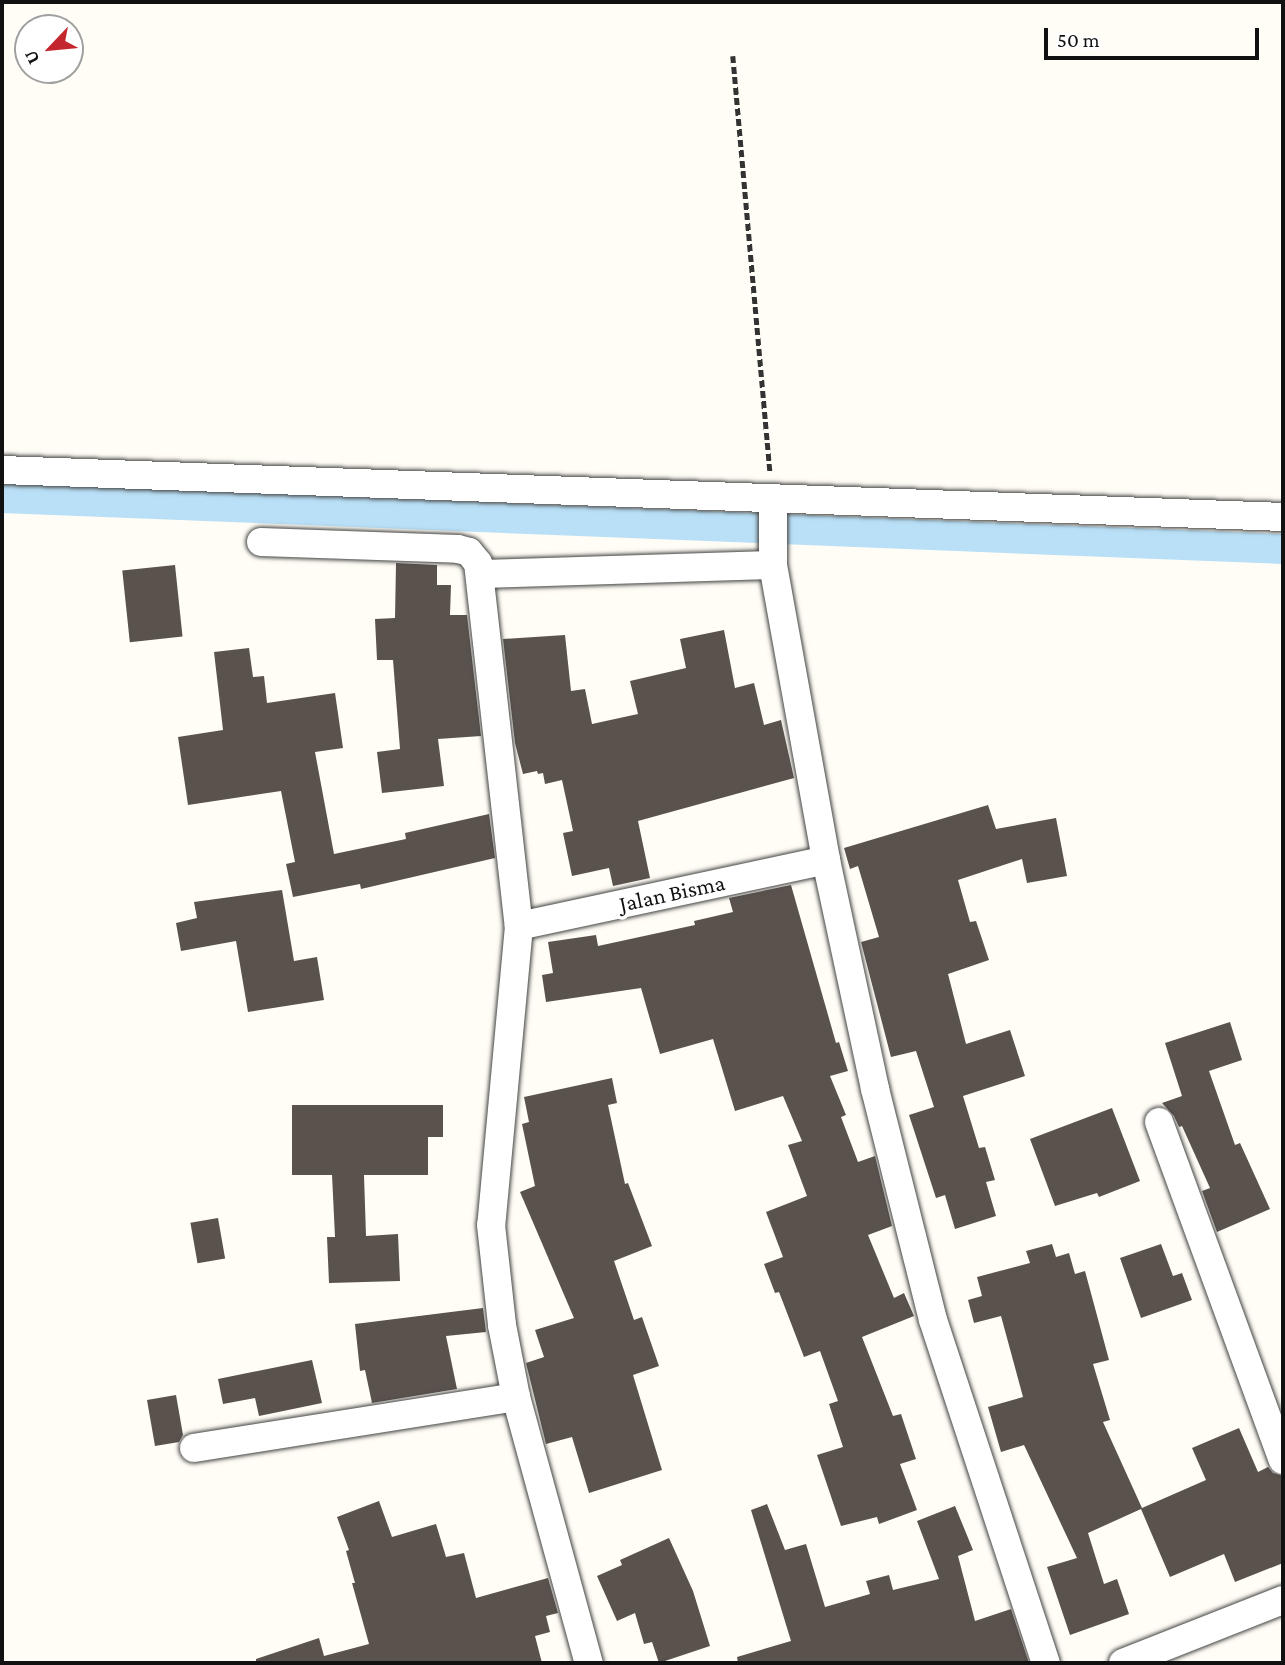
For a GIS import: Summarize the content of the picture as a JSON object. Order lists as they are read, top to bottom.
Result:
{
  "streets": {
    "street": ["Jalan Bisma"]
  },
  "scale_bar": "50 m",
  "north": "bottom left"
}
